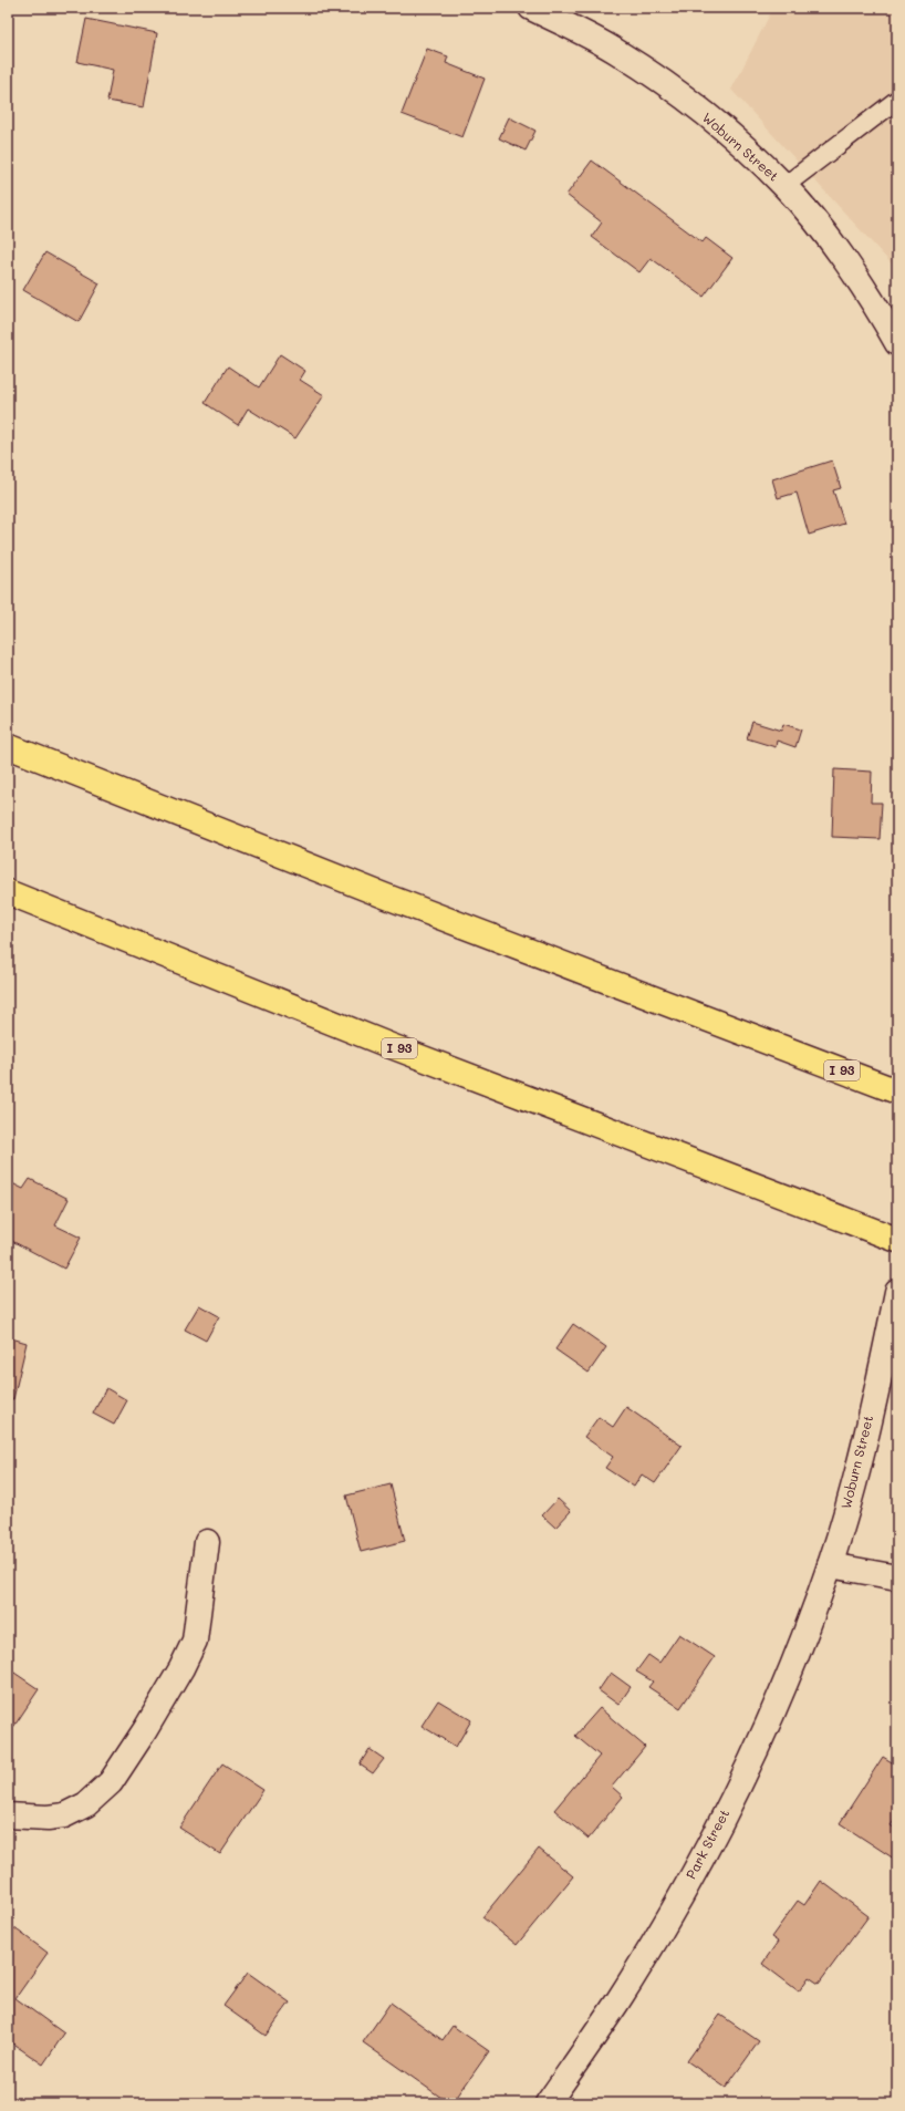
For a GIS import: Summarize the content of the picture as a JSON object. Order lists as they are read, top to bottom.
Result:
{
  "streets": {
    "highway": ["I 93"],
    "street": ["Woburn Street", "Park Street"]
  },
  "crossings": [
    ["Woburn Street", "Park Street"]
  ]
}
